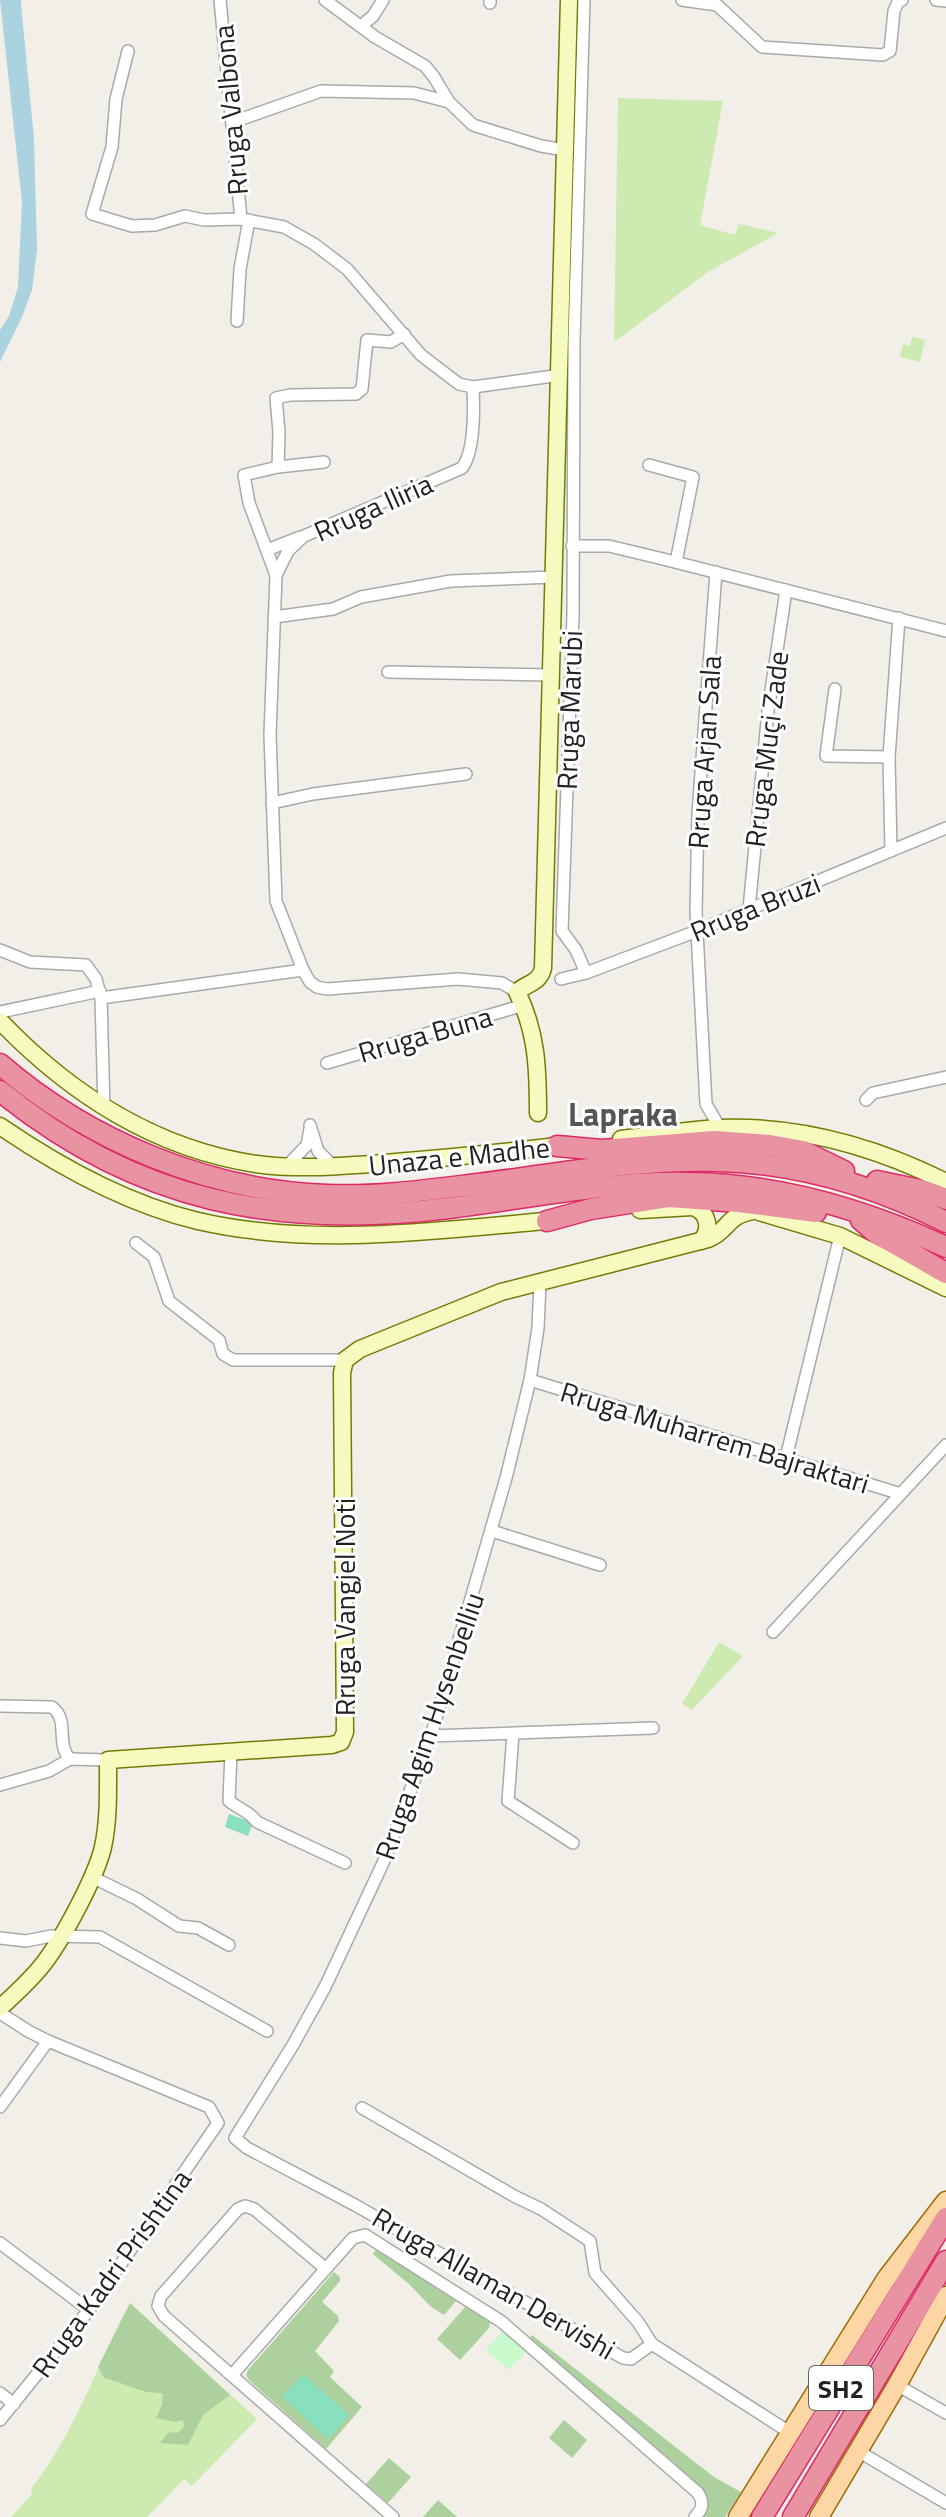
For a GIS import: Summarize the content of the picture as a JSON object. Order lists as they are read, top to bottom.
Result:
{
  "streets": {
    "highway": ["Unaza e Madhe", "SH2"],
    "main road": ["Rruga Buna", "Rruga Vangjel Noti"],
    "street": [
      "Rruga Valbona",
      "Rruga Iliria",
      "Rruga Marubi",
      "Rruga Muçi Zade",
      "Rruga Arjan Sala",
      "Rruga Bruzi",
      "Rruga Muharrem Bajraktari",
      "Rruga Agim Hysenbelliu",
      "Rruga Kadri Prishtina",
      "Rruga Allaman Dervishi"
    ]
  },
  "crossings": [
    ["Rruga Marubi", "Rruga Bruzi"],
    ["Rruga Muçi Zade", "Rruga Bruzi"],
    ["Rruga Arjan Sala", "Rruga Bruzi"],
    ["Rruga Muharrem Bajraktari", "Rruga Agim Hysenbelliu"],
    ["Rruga Agim Hysenbelliu", "Rruga Allaman Dervishi"]
  ],
  "districts": ["Lapraka"]
}
